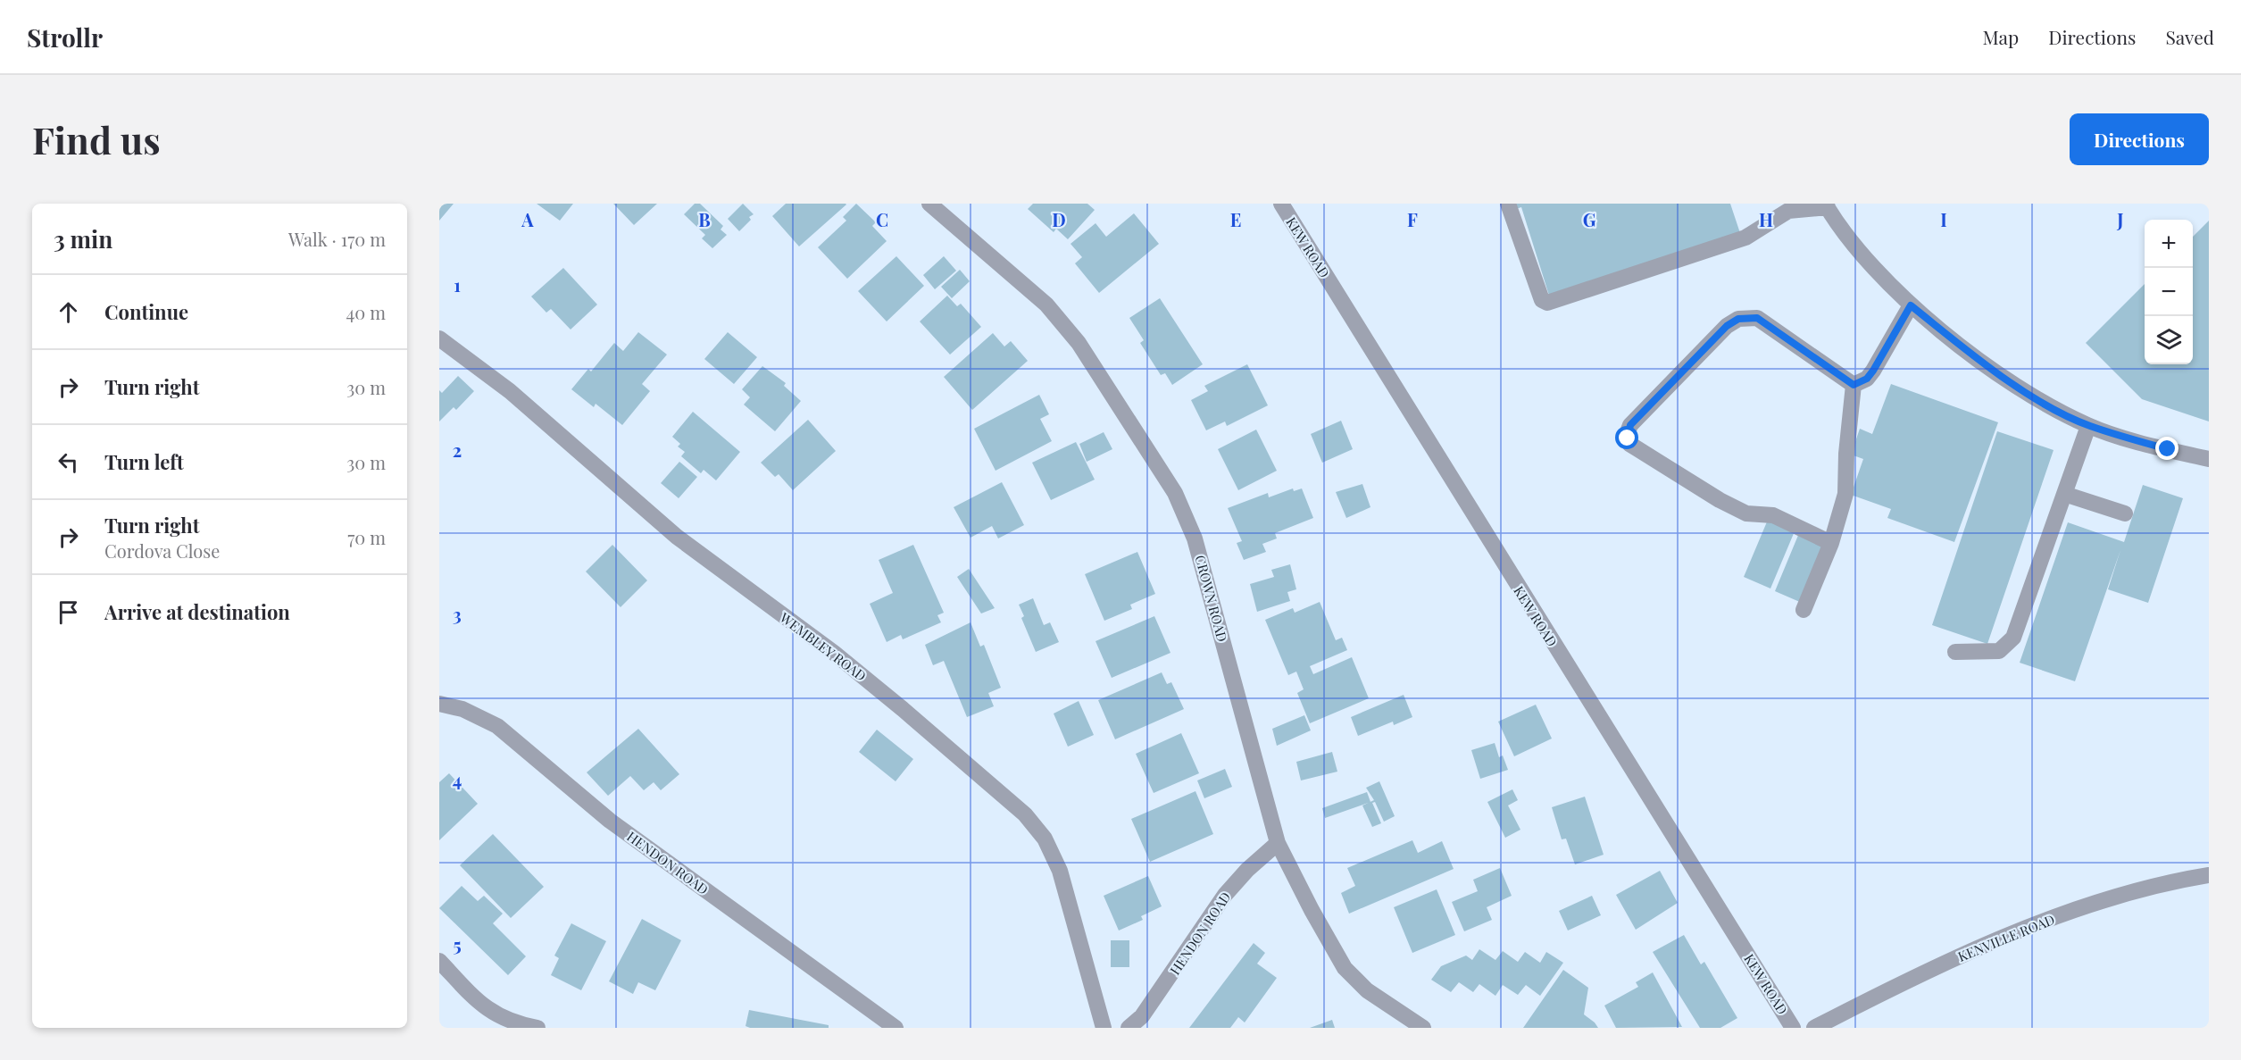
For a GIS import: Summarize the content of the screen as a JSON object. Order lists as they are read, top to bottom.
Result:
{
  "streets": {
    "street": [
      "KEW ROAD",
      "CROWN ROAD",
      "WEMBLEY ROAD",
      "HENDON ROAD",
      "KENVILLE ROAD"
    ]
  },
  "crossings": [
    ["CROWN ROAD", "HENDON ROAD"]
  ],
  "page": {
    "header": "Strollr",
    "nav": ["Map", "Directions", "Saved"],
    "buttons": "Directions",
    "title": "Find us",
    "heading": ["3 min", "Walk · 170 m"],
    "map_buttons": ["+", "−"],
    "list": [
      ["Continue", "40 m"],
      ["Turn right", "30 m"],
      ["Turn left", "30 m"],
      ["Turn right", "Cordova Close", "70 m"],
      "Arrive at destination"
    ]
  },
  "grid": {
    "columns": [
      "A",
      "B",
      "C",
      "D",
      "E",
      "F",
      "G",
      "H",
      "I",
      "J"
    ],
    "rows": [
      "1",
      "2",
      "3",
      "4",
      "5"
    ]
  }
}
